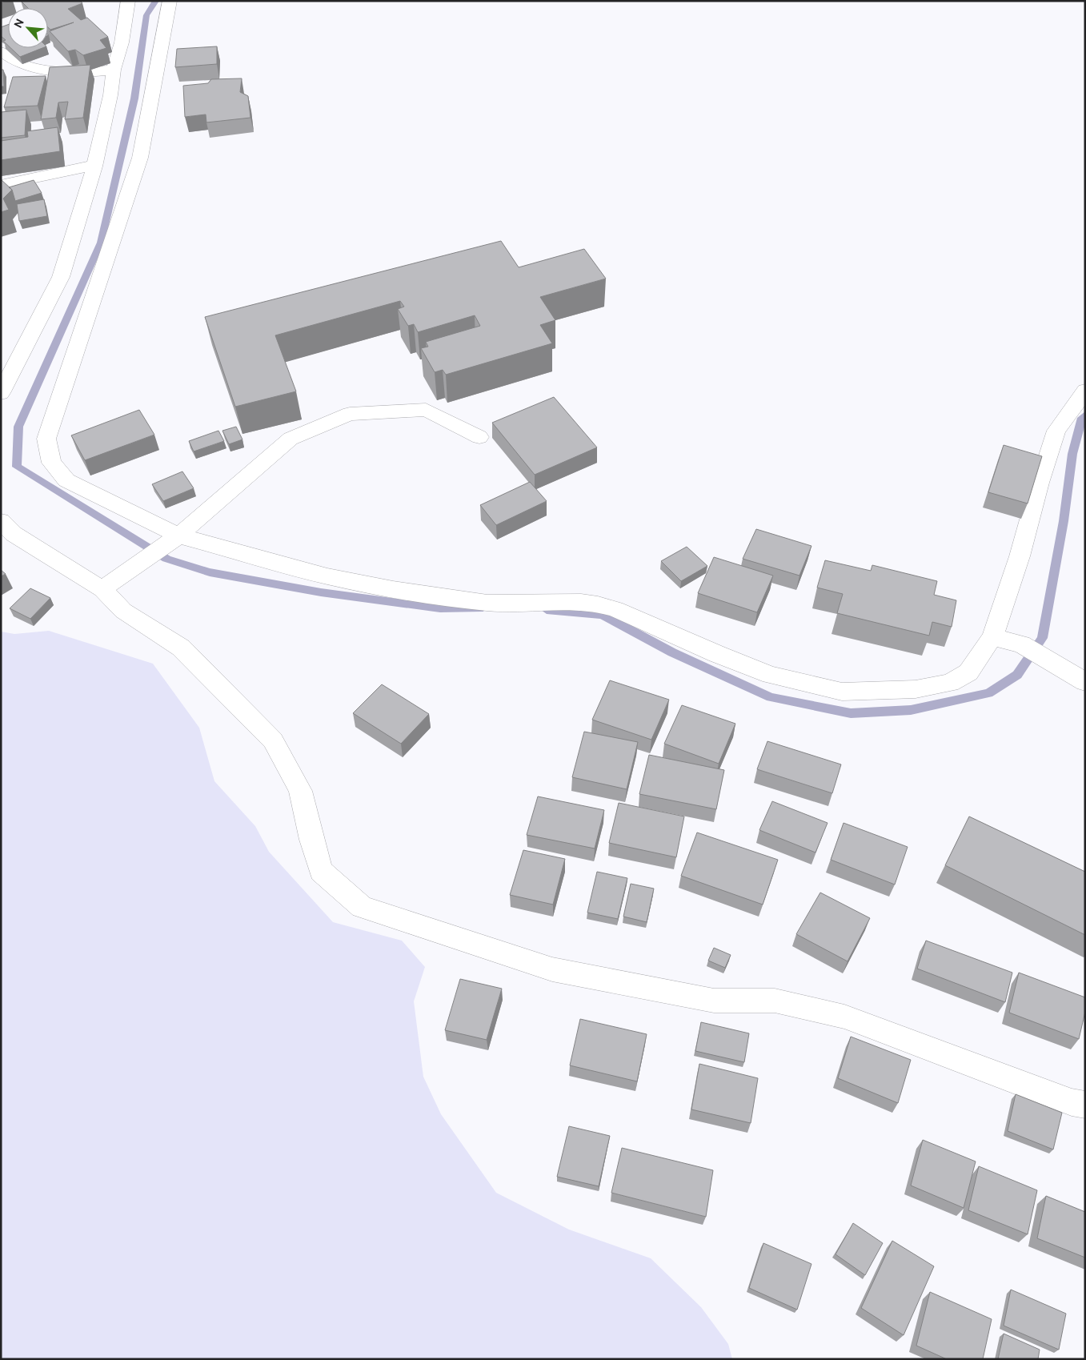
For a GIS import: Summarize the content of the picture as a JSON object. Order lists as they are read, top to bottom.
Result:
{
  "north": "top left"
}
